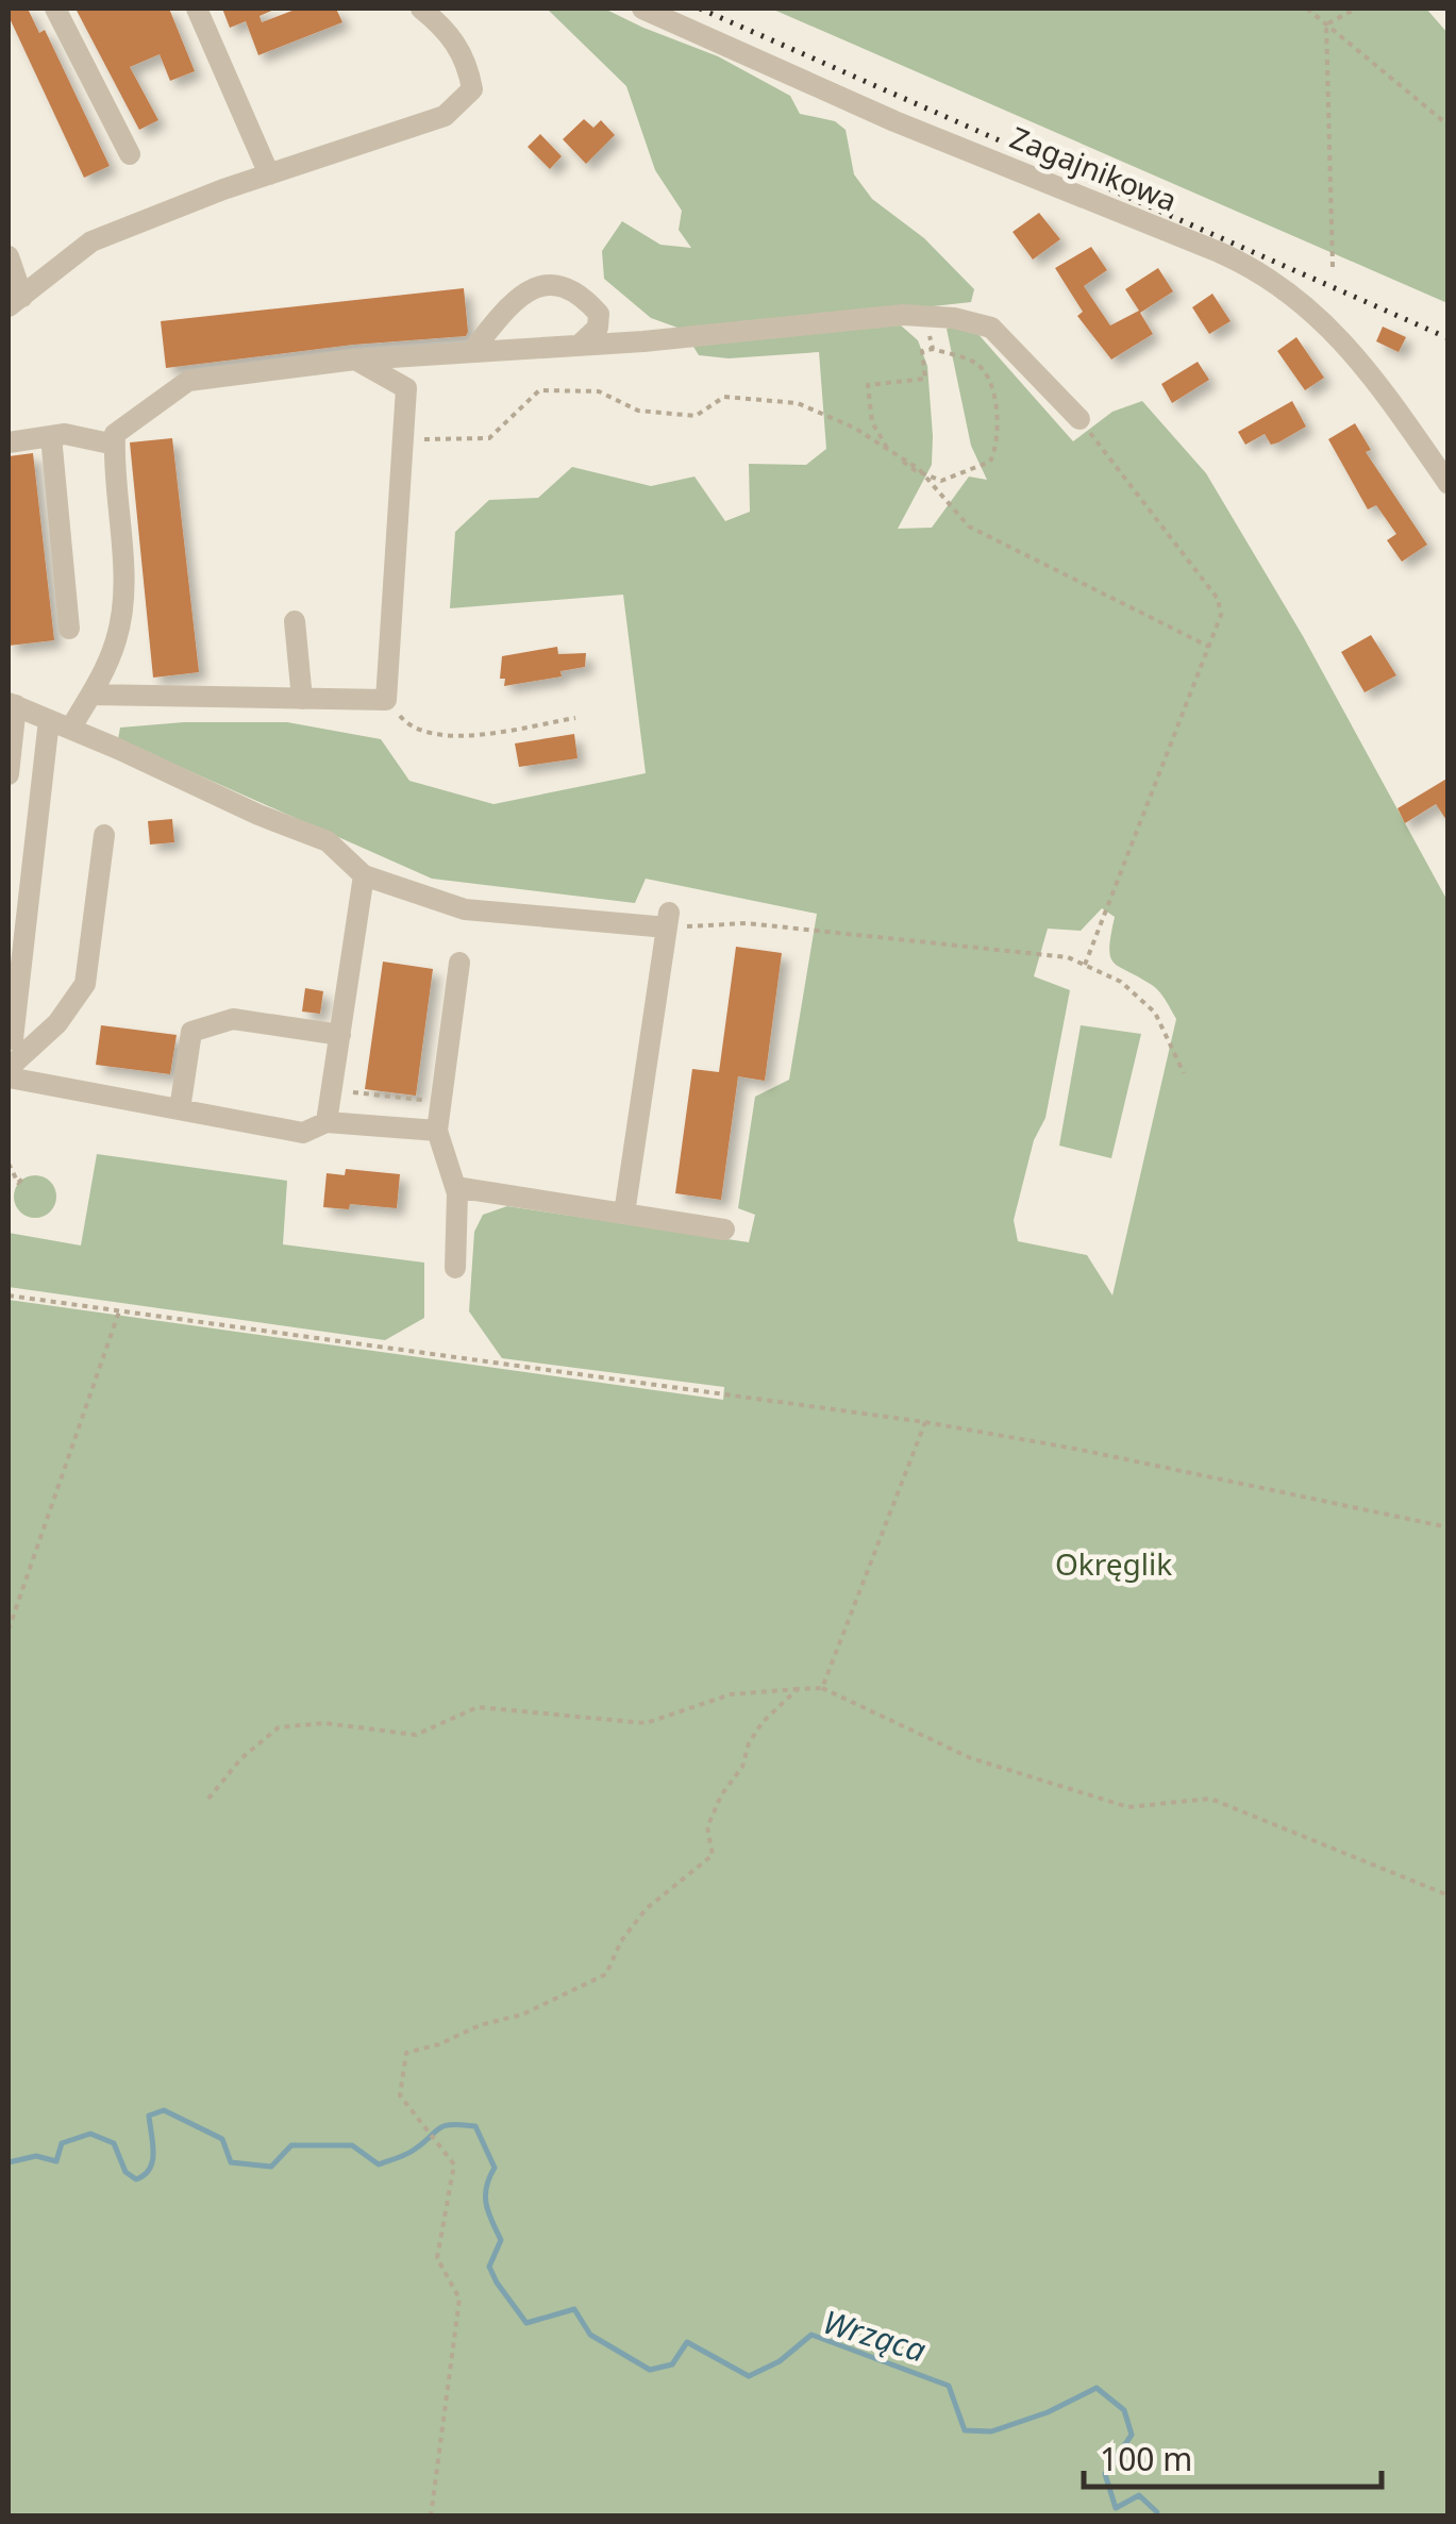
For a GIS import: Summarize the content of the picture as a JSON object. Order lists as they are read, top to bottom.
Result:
{
  "streets": {
    "street": ["Zagajnikowa"]
  },
  "water": ["Wrząca"],
  "parks": ["Okręglik"],
  "scale_bar": "100 m"
}
